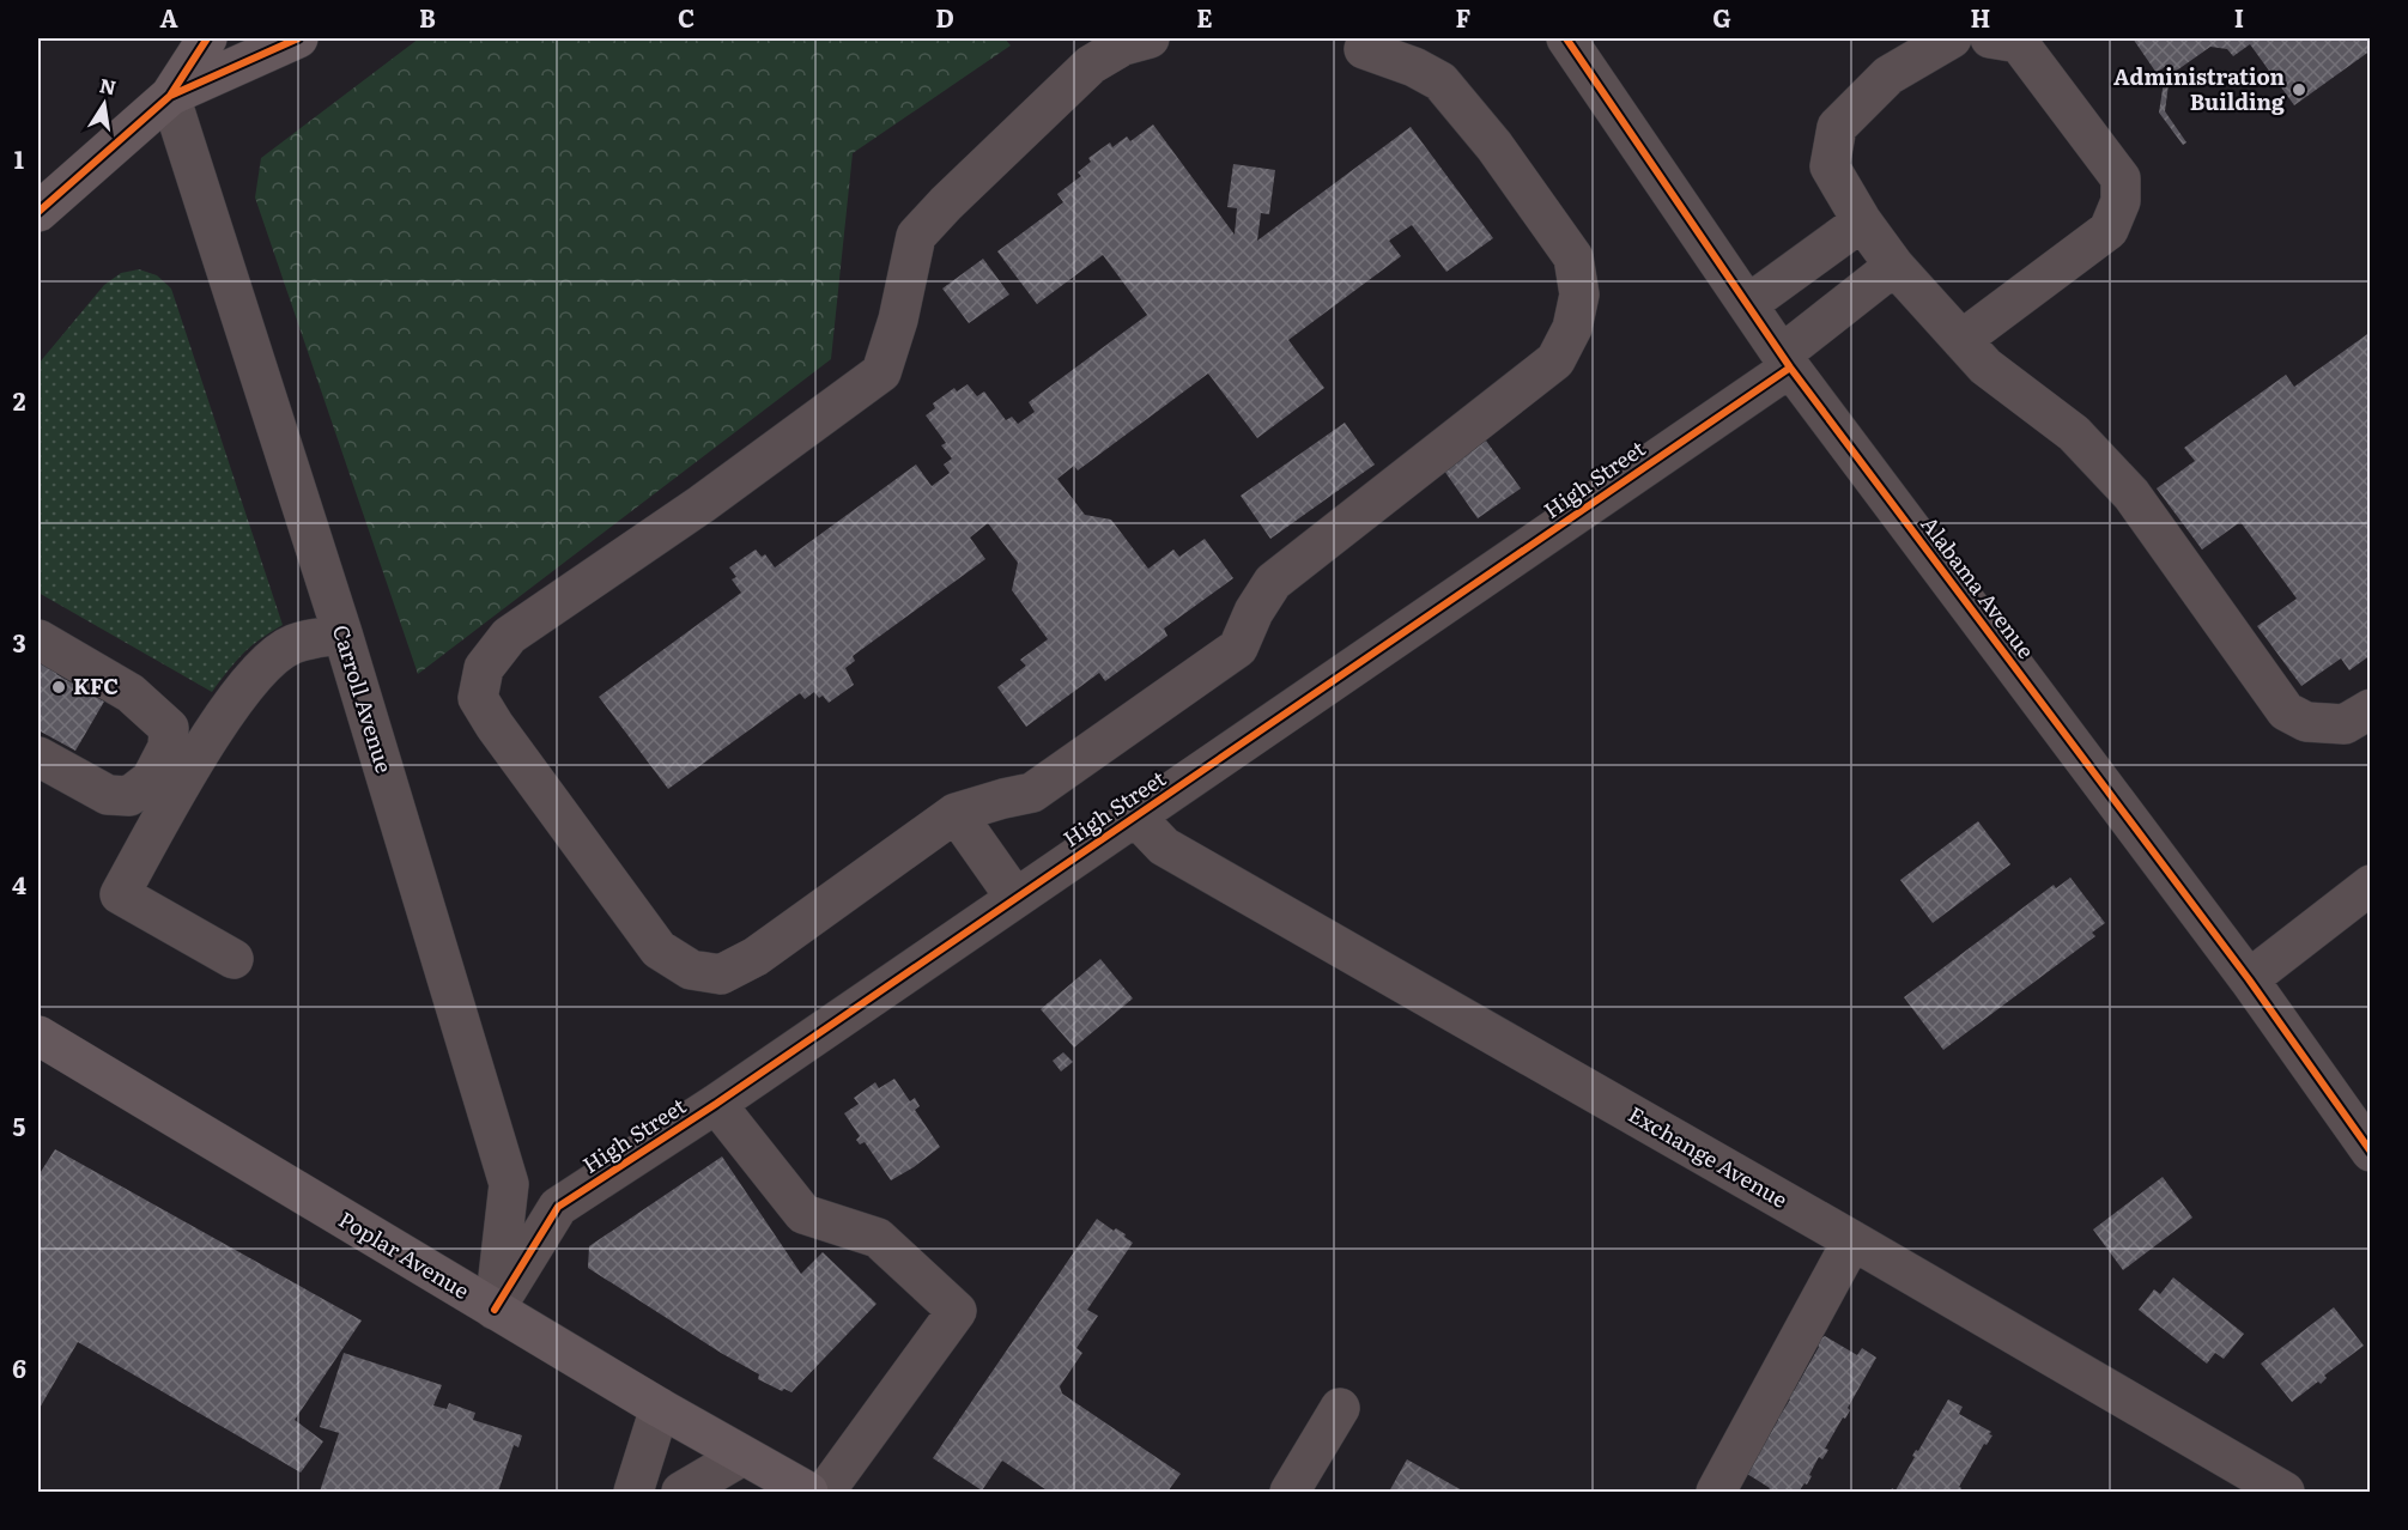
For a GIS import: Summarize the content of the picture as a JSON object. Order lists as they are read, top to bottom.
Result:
{
  "streets": {
    "main road": ["Poplar Avenue"],
    "street": [
      "High Street",
      "Alabama Avenue",
      "Carroll Avenue",
      "Exchange Avenue"
    ]
  },
  "crossings": [
    ["High Street", "Alabama Avenue"],
    ["High Street", "Carroll Avenue"],
    ["High Street", "Exchange Avenue"],
    ["High Street", "Poplar Avenue"],
    ["Carroll Avenue", "Poplar Avenue"]
  ],
  "places": ["Administration Building", "KFC"],
  "north": "top",
  "grid": {
    "columns": [
      "A",
      "B",
      "C",
      "D",
      "E",
      "F",
      "G",
      "H",
      "I"
    ],
    "rows": [
      "1",
      "2",
      "3",
      "4",
      "5",
      "6"
    ]
  }
}
